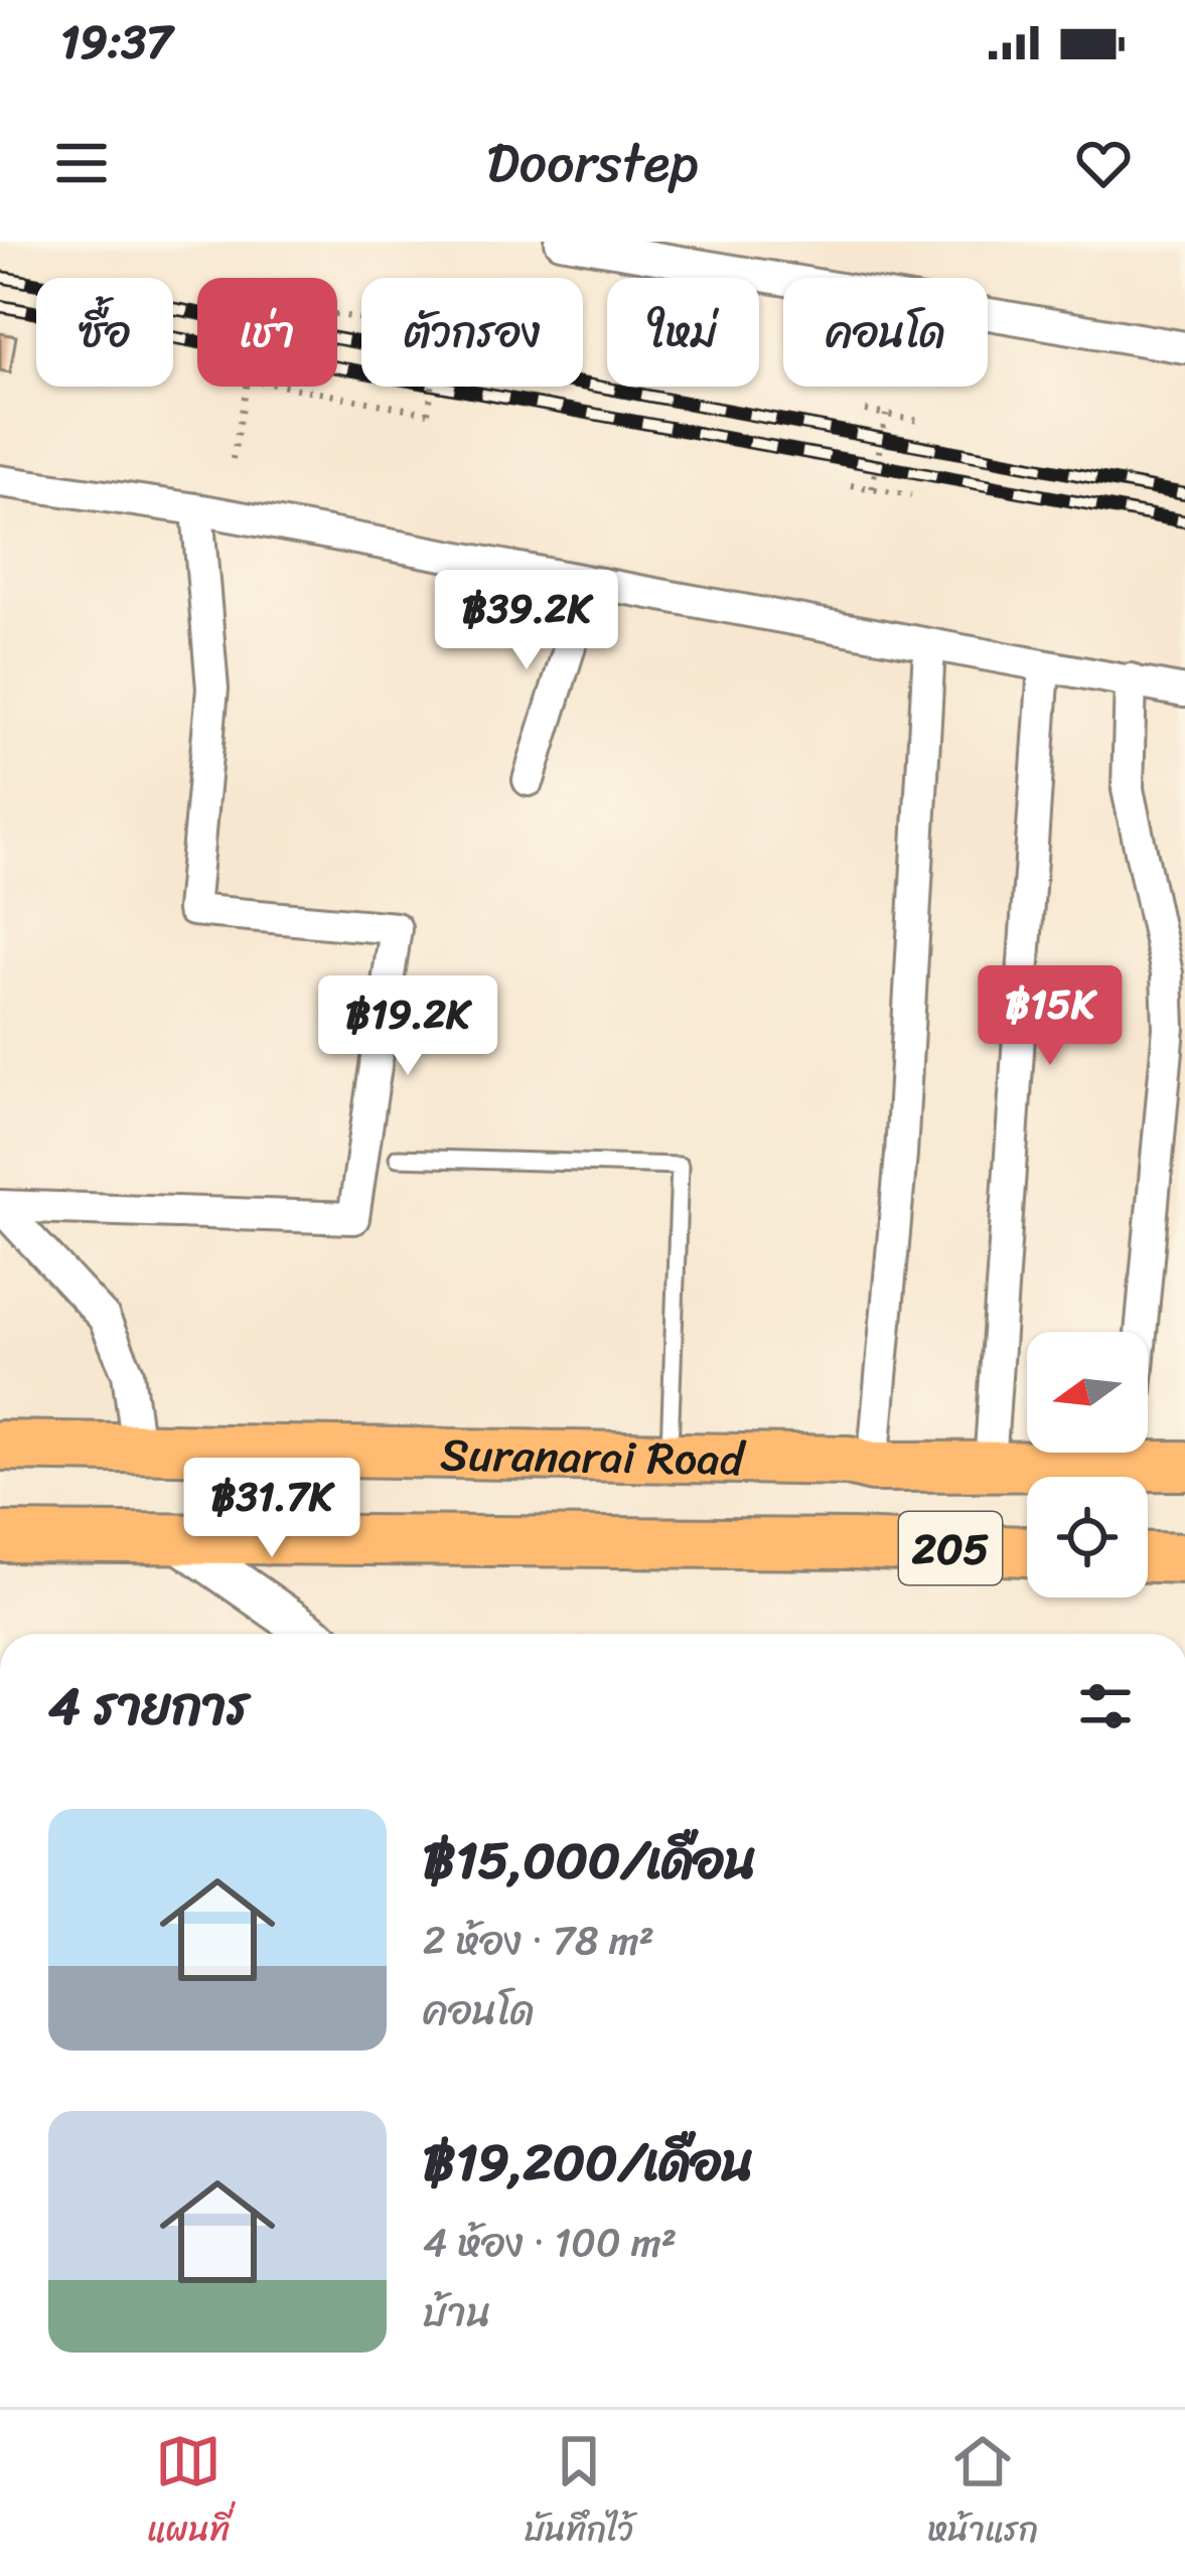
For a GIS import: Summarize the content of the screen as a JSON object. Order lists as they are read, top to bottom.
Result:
{
  "streets": {
    "main road": ["Suranarai Road", "205"]
  },
  "north": "left",
  "page": {
    "status": "19:37",
    "header": "Doorstep",
    "chip": [
      "ซื้อ",
      "เช่า",
      "ตัวกรอง",
      "ใหม่",
      "คอนโด"
    ],
    "price": [
      "฿39.2K",
      "฿15K",
      "฿19.2K",
      "฿31.7K"
    ],
    "heading": "4 รายการ",
    "list": [
      {
        "name": "฿15,000/เดือน",
        "note": "2 ห้อง · 78 m² · คอนโด"
      },
      {
        "name": "฿19,200/เดือน",
        "note": "4 ห้อง · 100 m² · บ้าน"
      }
    ],
    "tabs": ["แผนที่", "บันทึกไว้", "หน้าแรก"]
  }
}
